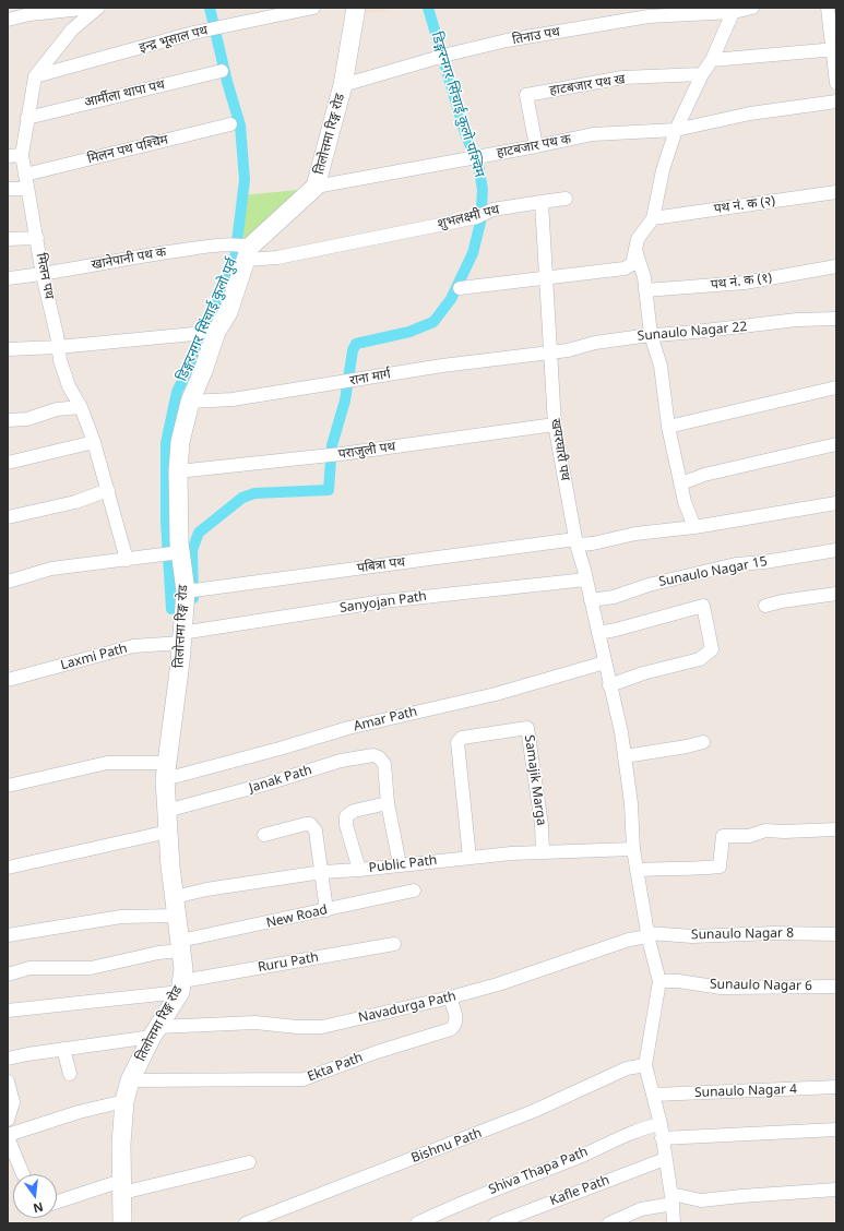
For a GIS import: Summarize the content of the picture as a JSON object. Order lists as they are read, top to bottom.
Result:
{
  "streets": {
    "street": [
      "तिनाउ पथ",
      "इन्द्र भूसाल पथ",
      "हाटबजार पथ ख",
      "आर्मीला थापा पथ",
      "तिलोत्तमा रिङ्ग रोड",
      "हाटबजार पथ क",
      "मिलन पथ पश्चिम",
      "पथ नं. क (२)",
      "शुभलक्ष्मी पथ",
      "खानेपानी पथ क",
      "मिलन पथ",
      "पथ नं. क (१)",
      "Sunaulo Nagar 22",
      "राना मार्ग",
      "खयरघारी पथ",
      "पराजुली पथ",
      "पबित्रा पथ",
      "Sunaulo Nagar 15",
      "Sanyojan Path",
      "Laxmi Path",
      "Amar Path",
      "Janak Path",
      "Samajik Marga",
      "Public Path",
      "New Road",
      "Sunaulo Nagar 8",
      "Ruru Path",
      "Sunaulo Nagar 6",
      "Navadurga Path",
      "Ekta Path",
      "Sunaulo Nagar 4",
      "Bishnu Path",
      "Shiva Thapa Path",
      "Kafle Path"
    ]
  },
  "crossings": [
    ["तिनाउ पथ", "तिलोत्तमा रिङ्ग रोड"],
    ["इन्द्र भूसाल पथ", "मिलन पथ"],
    ["हाटबजार पथ ख", "हाटबजार पथ क"],
    ["आर्मीला थापा पथ", "मिलन पथ"],
    ["तिलोत्तमा रिङ्ग रोड", "हाटबजार पथ क"],
    ["तिलोत्तमा रिङ्ग रोड", "शुभलक्ष्मी पथ"],
    ["तिलोत्तमा रिङ्ग रोड", "खानेपानी पथ क"],
    ["तिलोत्तमा रिङ्ग रोड", "राना मार्ग"],
    ["तिलोत्तमा रिङ्ग रोड", "पराजुली पथ"],
    ["तिलोत्तमा रिङ्ग रोड", "पबित्रा पथ"],
    ["तिलोत्तमा रिङ्ग रोड", "Sanyojan Path"],
    ["तिलोत्तमा रिङ्ग रोड", "Laxmi Path"],
    ["तिलोत्तमा रिङ्ग रोड", "Amar Path"],
    ["तिलोत्तमा रिङ्ग रोड", "Janak Path"],
    ["तिलोत्तमा रिङ्ग रोड", "Public Path"],
    ["तिलोत्तमा रिङ्ग रोड", "New Road"],
    ["तिलोत्तमा रिङ्ग रोड", "Ruru Path"],
    ["तिलोत्तमा रिङ्ग रोड", "Navadurga Path"],
    ["तिलोत्तमा रिङ्ग रोड", "Ekta Path"],
    ["मिलन पथ पश्चिम", "मिलन पथ"],
    ["शुभलक्ष्मी पथ", "खानेपानी पथ क"],
    ["खानेपानी पथ क", "मिलन पथ"],
    ["Sunaulo Nagar 22", "राना मार्ग"],
    ["Sunaulo Nagar 22", "खयरघारी पथ"],
    ["राना मार्ग", "खयरघारी पथ"],
    ["खयरघारी पथ", "पराजुली पथ"],
    ["खयरघारी पथ", "पबित्रा पथ"],
    ["खयरघारी पथ", "Sunaulo Nagar 15"],
    ["खयरघारी पथ", "Sanyojan Path"],
    ["खयरघारी पथ", "Amar Path"],
    ["खयरघारी पथ", "Public Path"],
    ["खयरघारी पथ", "Sunaulo Nagar 8"],
    ["खयरघारी पथ", "Sunaulo Nagar 6"],
    ["खयरघारी पथ", "Navadurga Path"],
    ["Sanyojan Path", "Laxmi Path"],
    ["Samajik Marga", "Public Path"],
    ["Sunaulo Nagar 8", "Navadurga Path"],
    ["Navadurga Path", "Ekta Path"]
  ],
  "water": ["डिङ्गरनगर सिंचाई कुलो पश्चिम", "डिङ्गरनगर सिंचाई कुलो पुर्व"],
  "north": "bottom"
}
